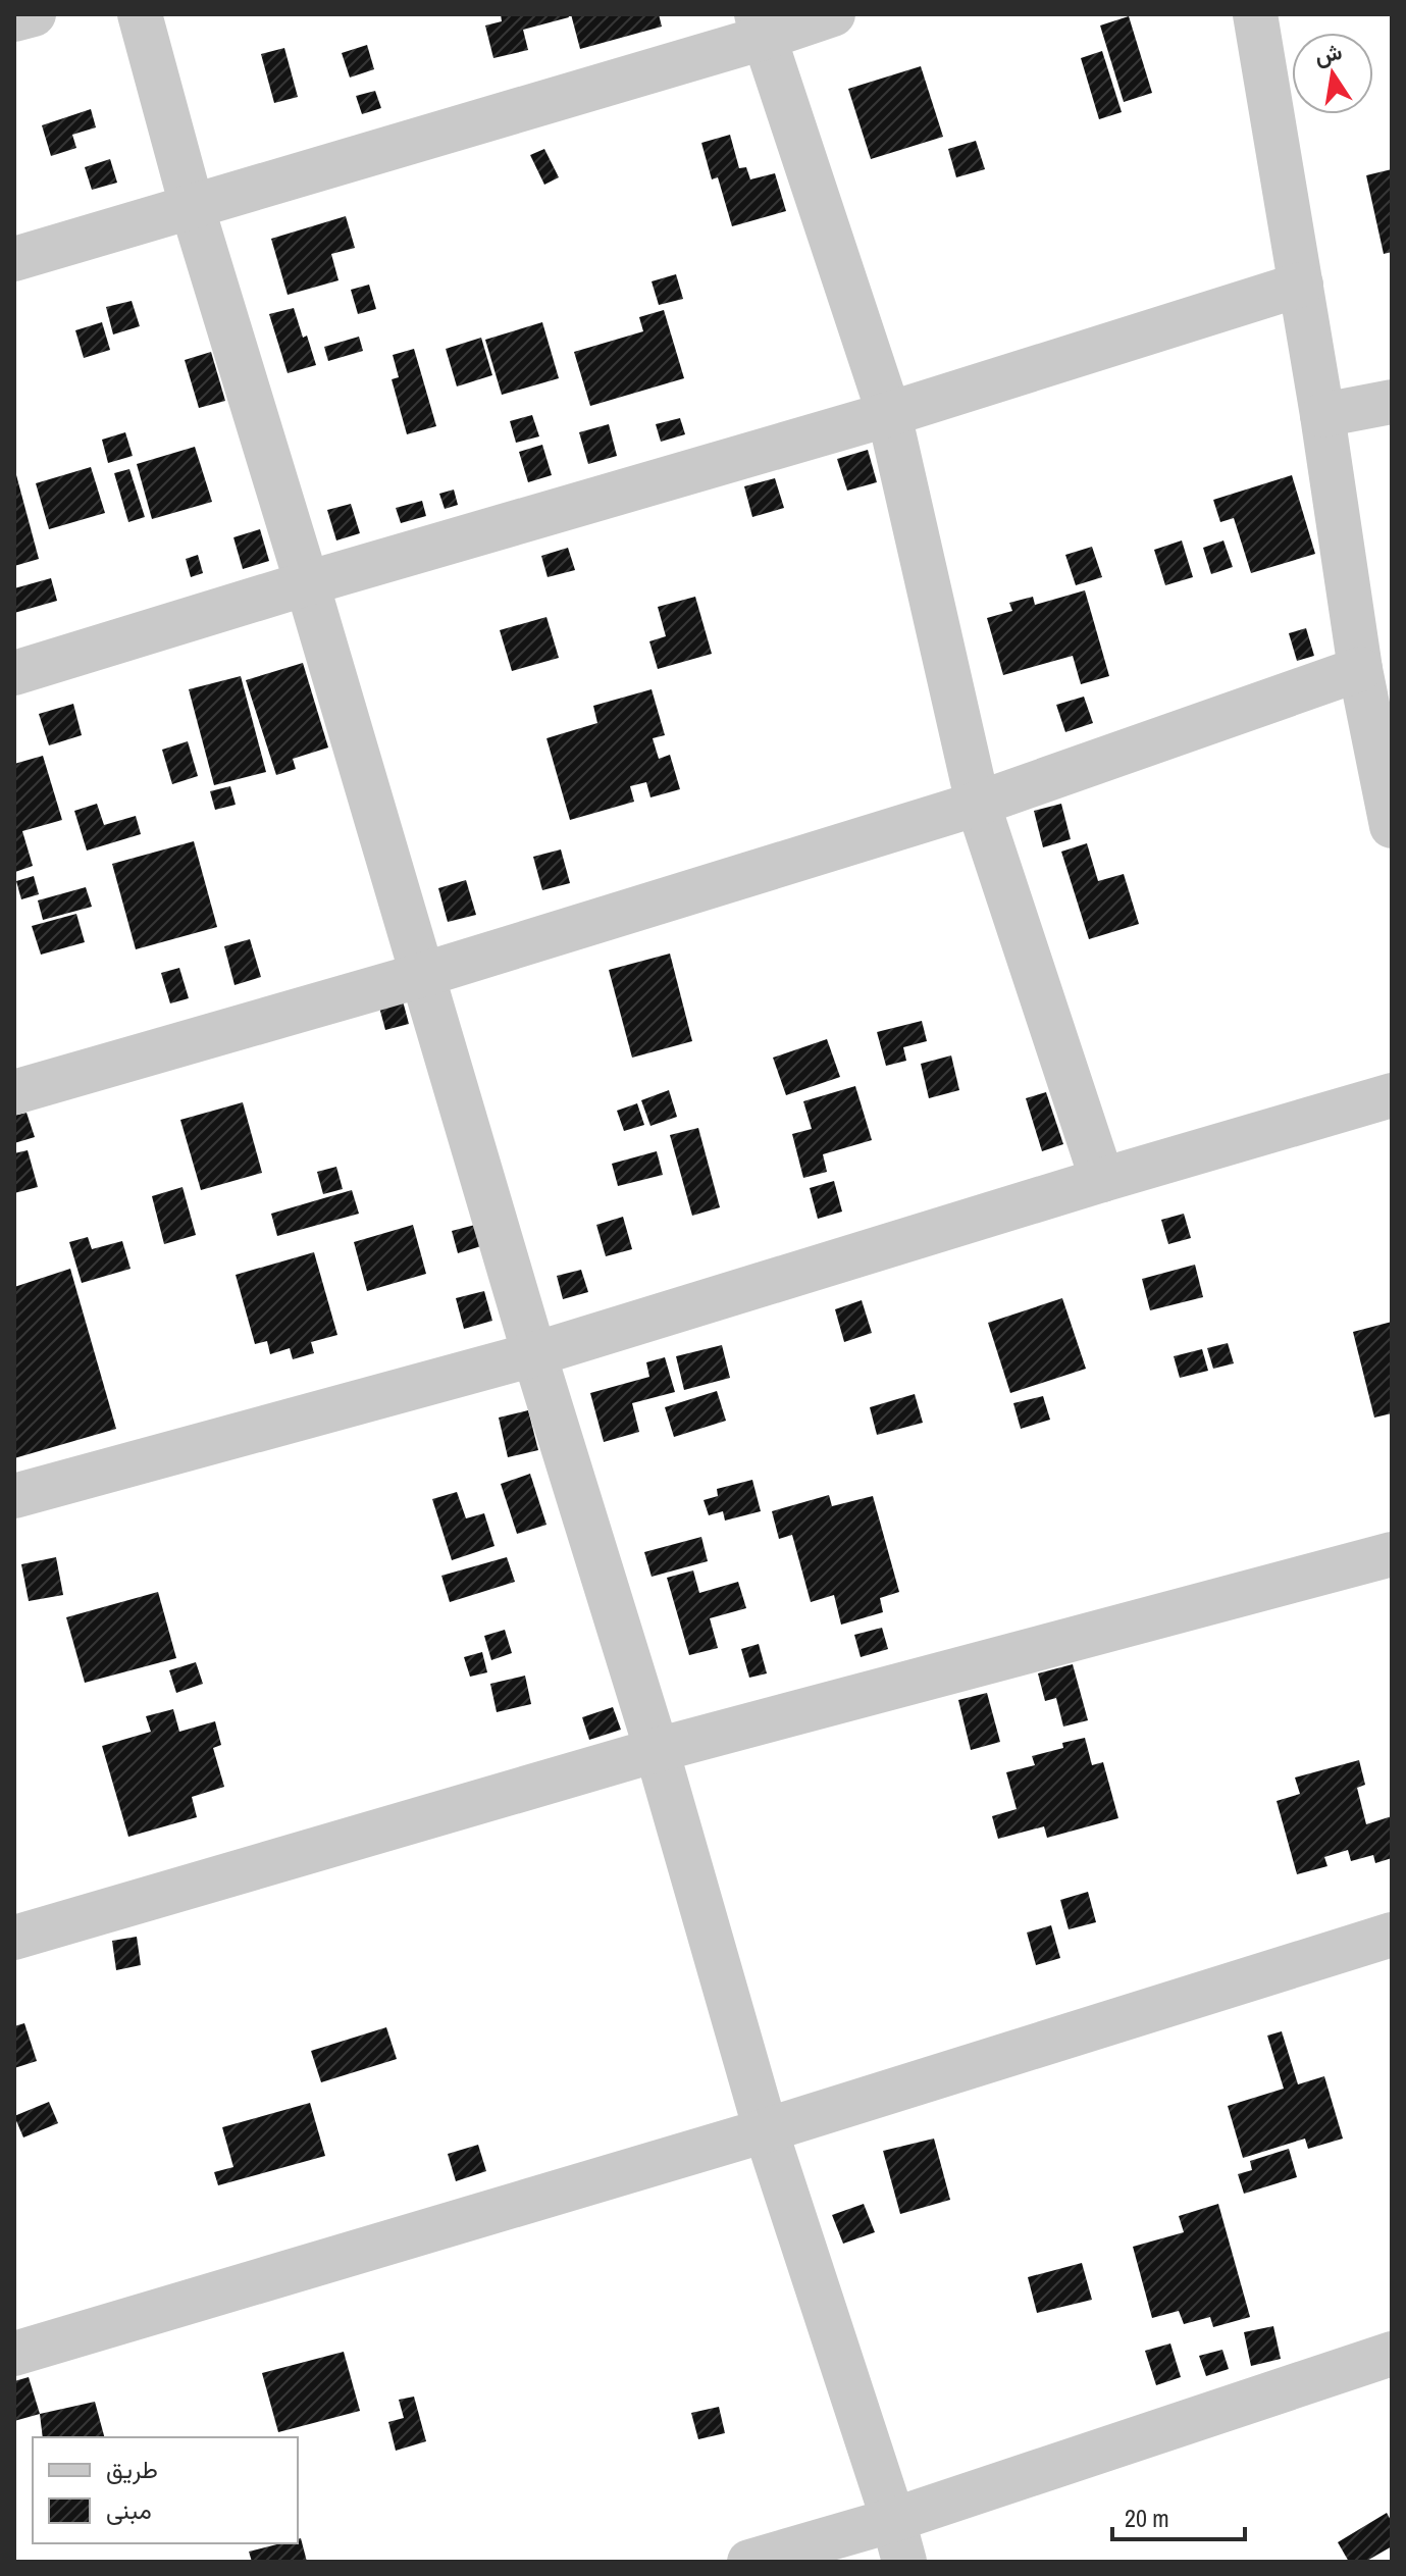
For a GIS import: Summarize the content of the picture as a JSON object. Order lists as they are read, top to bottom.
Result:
{
  "legend": ["طريق", "مبنى"],
  "scale_bar": "20 m",
  "north": "top"
}
